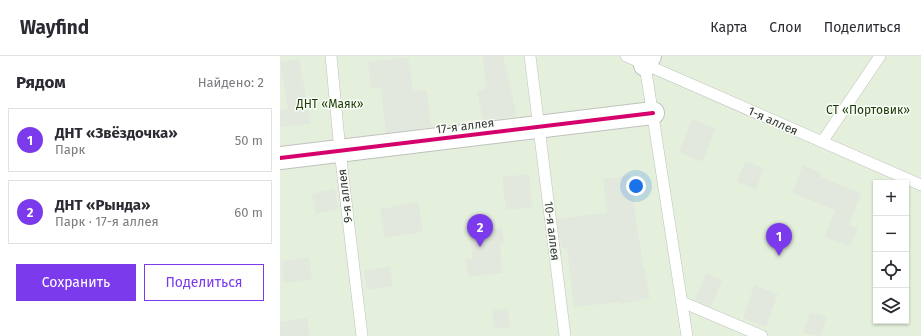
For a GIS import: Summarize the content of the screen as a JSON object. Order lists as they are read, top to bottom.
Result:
{
  "streets": {
    "street": ["17-я аллея"],
    "lane": ["1-я аллея", "9-я аллея", "10-я аллея"]
  },
  "crossings": [
    ["17-я аллея", "9-я аллея"],
    ["17-я аллея", "10-я аллея"]
  ],
  "parks": ["ДНТ «Маяк»", "СТ «Портовик»"],
  "page": {
    "header": "Wayfind",
    "nav": ["Карта", "Слои", "Поделиться"],
    "heading": ["Рядом", "Найдено: 2"],
    "list": [
      {
        "mark": "1",
        "name": "ДНТ «Звёздочка»",
        "note": "Парк",
        "value": "50 m"
      },
      {
        "mark": "2",
        "name": "ДНТ «Рында»",
        "note": "Парк · 17-я аллея",
        "value": "60 m"
      }
    ],
    "map_buttons": ["+", "−"],
    "pins": ["2", "1"],
    "buttons": ["Сохранить", "Поделиться"]
  }
}
